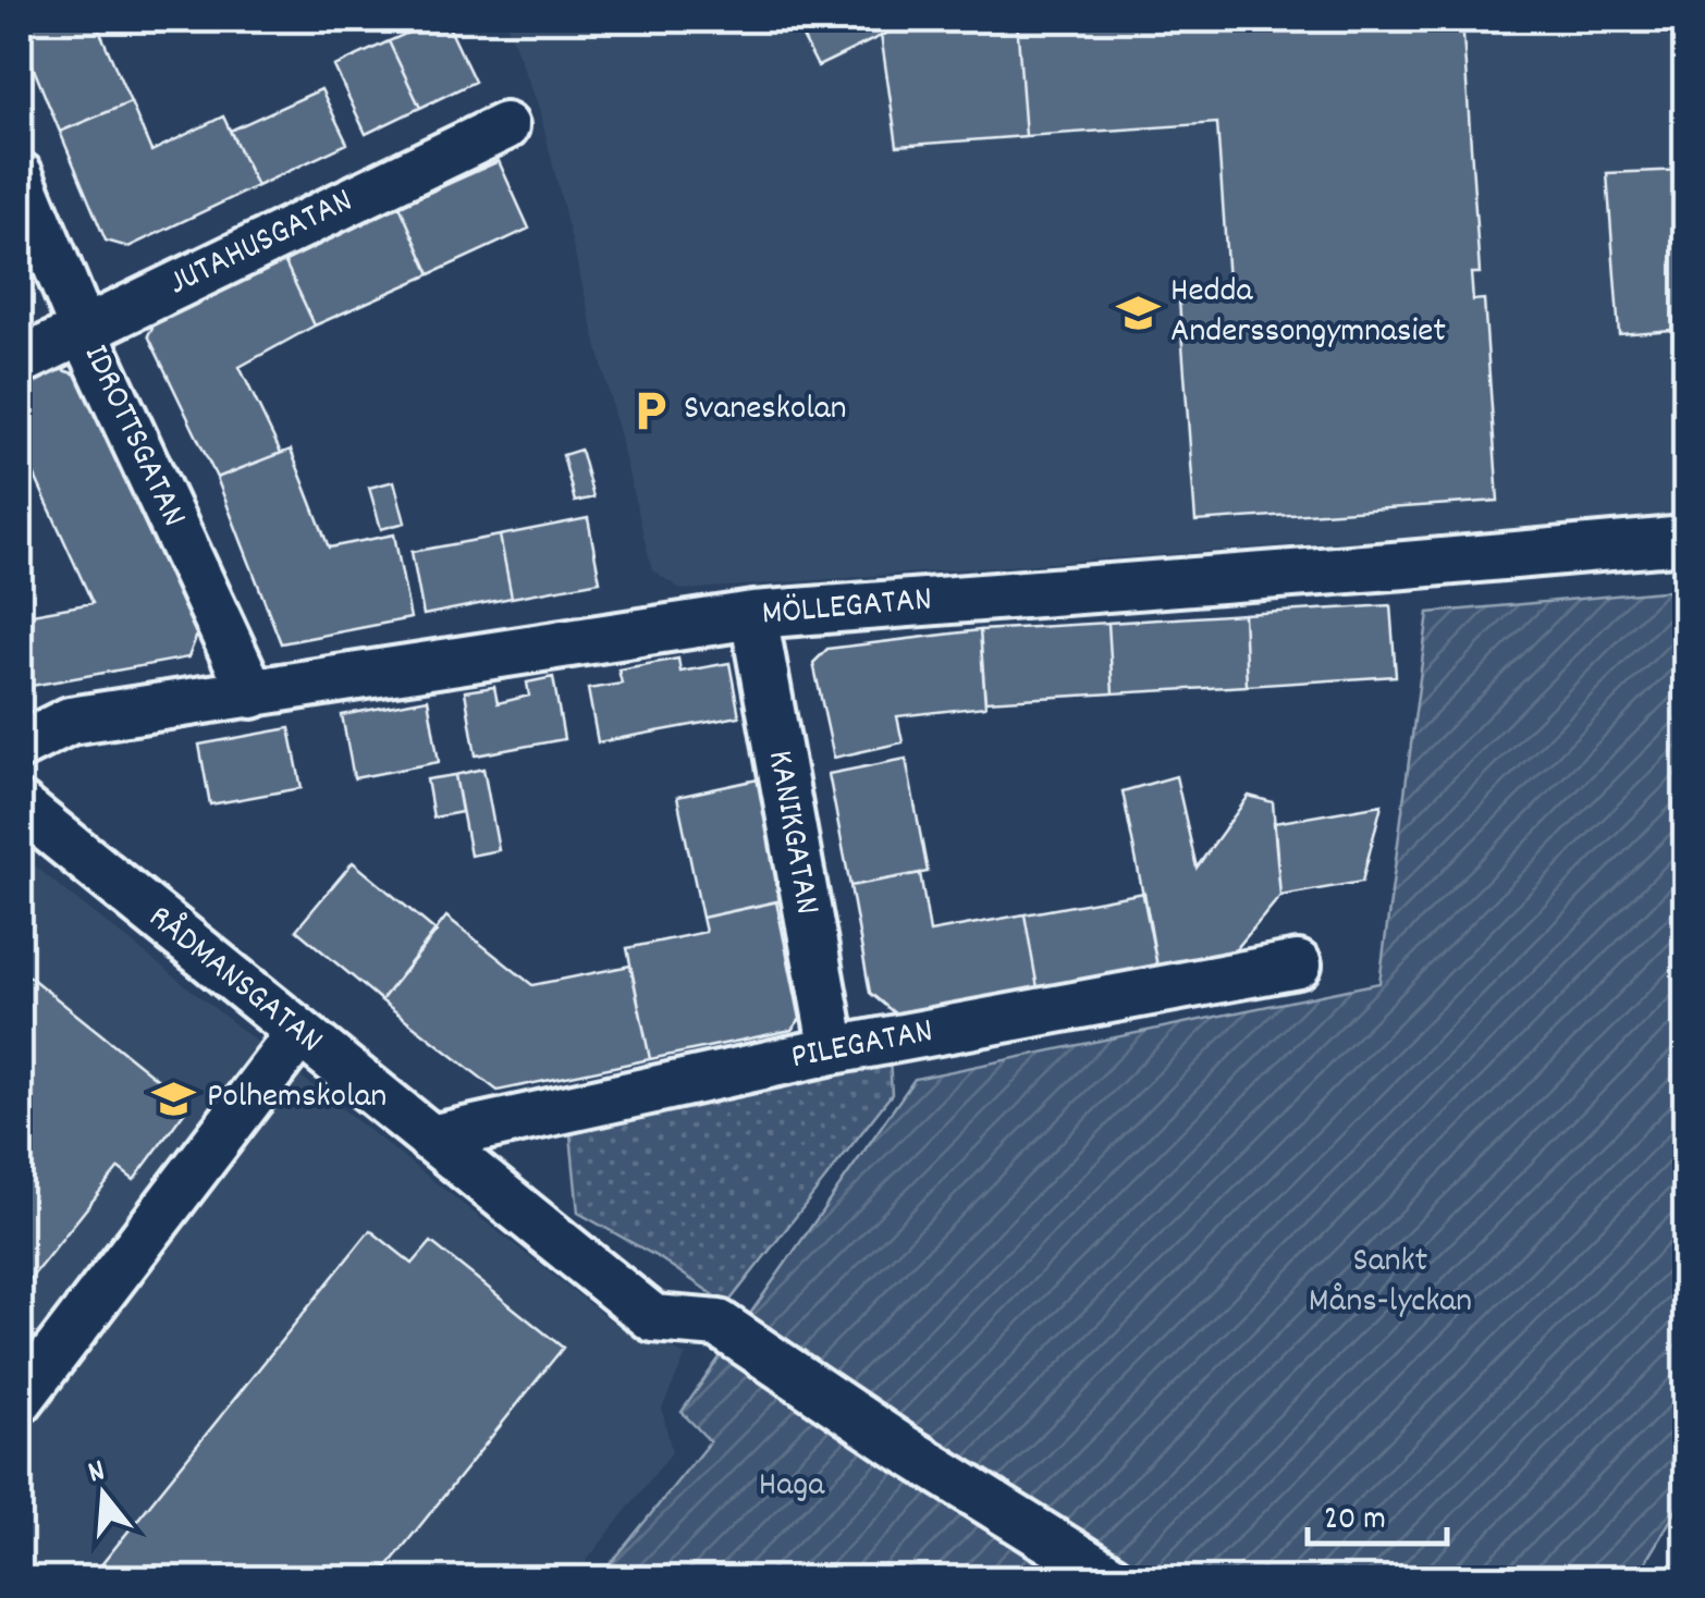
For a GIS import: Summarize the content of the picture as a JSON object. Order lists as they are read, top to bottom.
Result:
{
  "streets": {
    "street": [
      "JUTAHUSGATAN",
      "IDROTTSGATAN",
      "MÖLLEGATAN",
      "KANIKGATAN",
      "RÅDMANSGATAN",
      "PILEGATAN"
    ]
  },
  "crossings": [
    ["JUTAHUSGATAN", "IDROTTSGATAN"],
    ["IDROTTSGATAN", "MÖLLEGATAN"],
    ["MÖLLEGATAN", "KANIKGATAN"],
    ["KANIKGATAN", "PILEGATAN"],
    ["RÅDMANSGATAN", "PILEGATAN"]
  ],
  "parks": ["Sankt Måns-lyckan", "Haga"],
  "places": {
    "school or university": ["Hedda Anderssongymnasiet", "Polhemskolan"],
    "parking": ["Svaneskolan"]
  },
  "scale_bar": "20 m",
  "north": "top"
}
